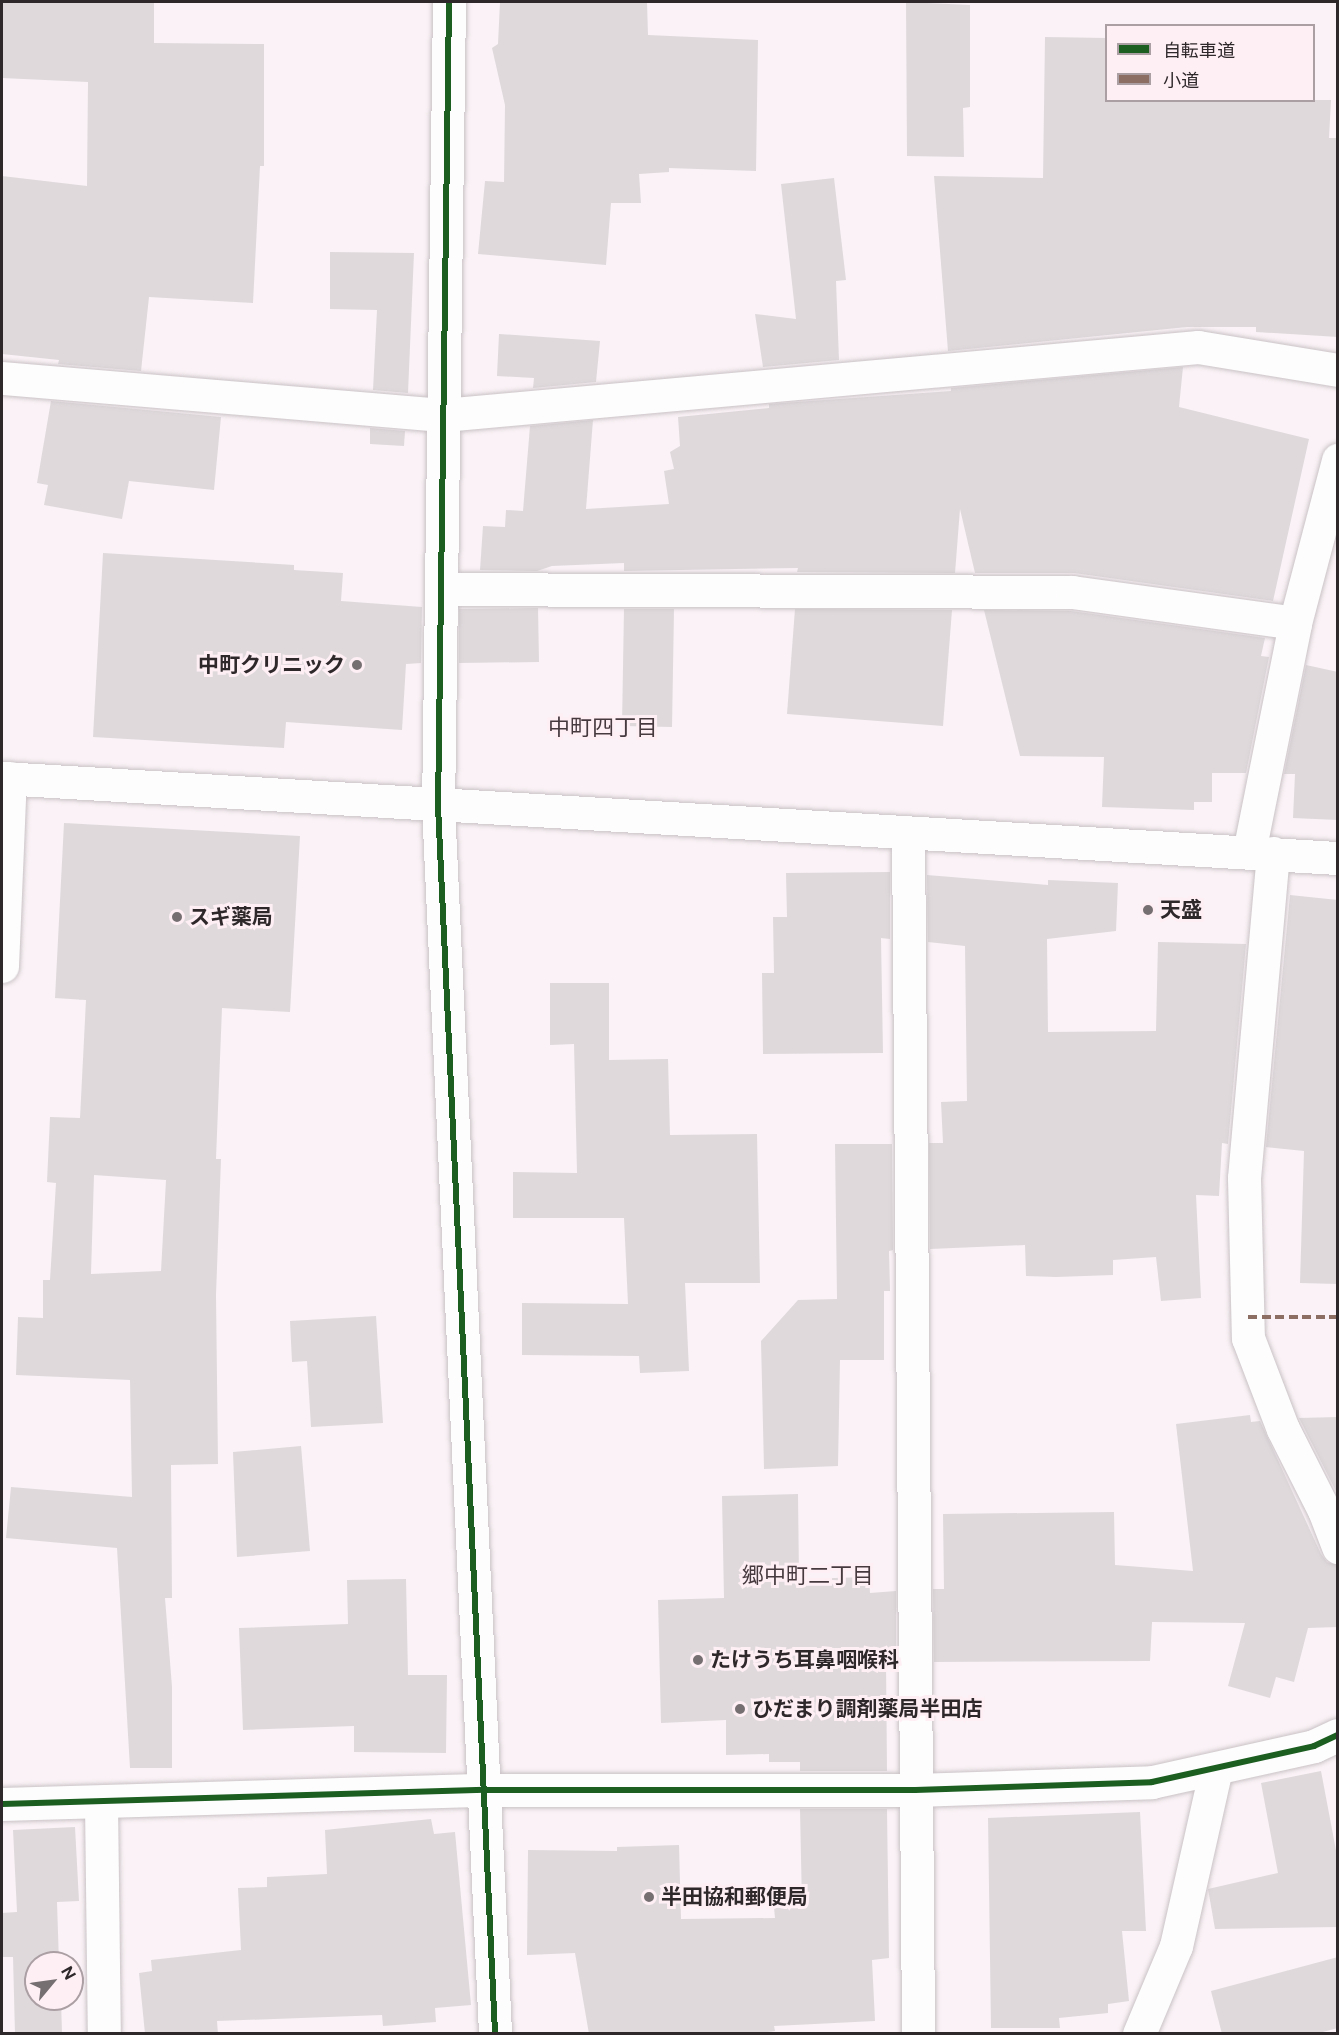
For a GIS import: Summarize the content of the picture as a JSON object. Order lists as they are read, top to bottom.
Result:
{
  "districts": ["中町四丁目", "郷中町二丁目"],
  "places": [
    "中町クリニック",
    "天盛",
    "スギ薬局",
    "たけうち耳鼻咽喉科",
    "ひだまり調剤薬局半田店",
    "半田協和郵便局"
  ],
  "legend": ["自転車道", "小道"],
  "north": "top right"
}
